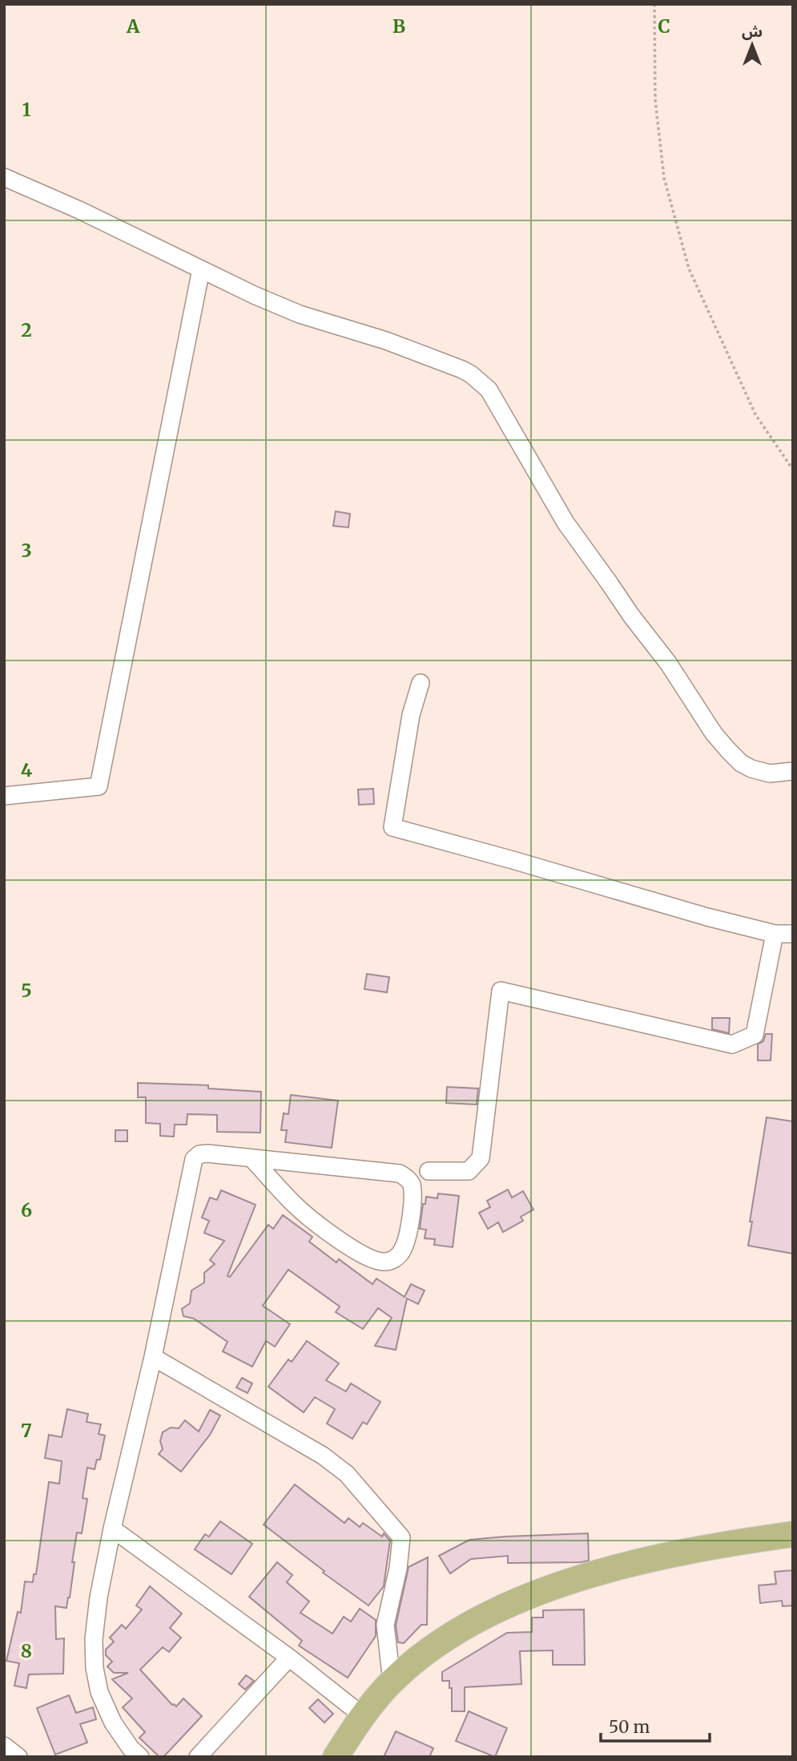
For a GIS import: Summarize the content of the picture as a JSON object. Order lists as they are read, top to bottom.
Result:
{
  "scale_bar": "50 m",
  "north": "top",
  "grid": {
    "columns": ["A", "B", "C"],
    "rows": [
      "1",
      "2",
      "3",
      "4",
      "5",
      "6",
      "7",
      "8"
    ]
  }
}
